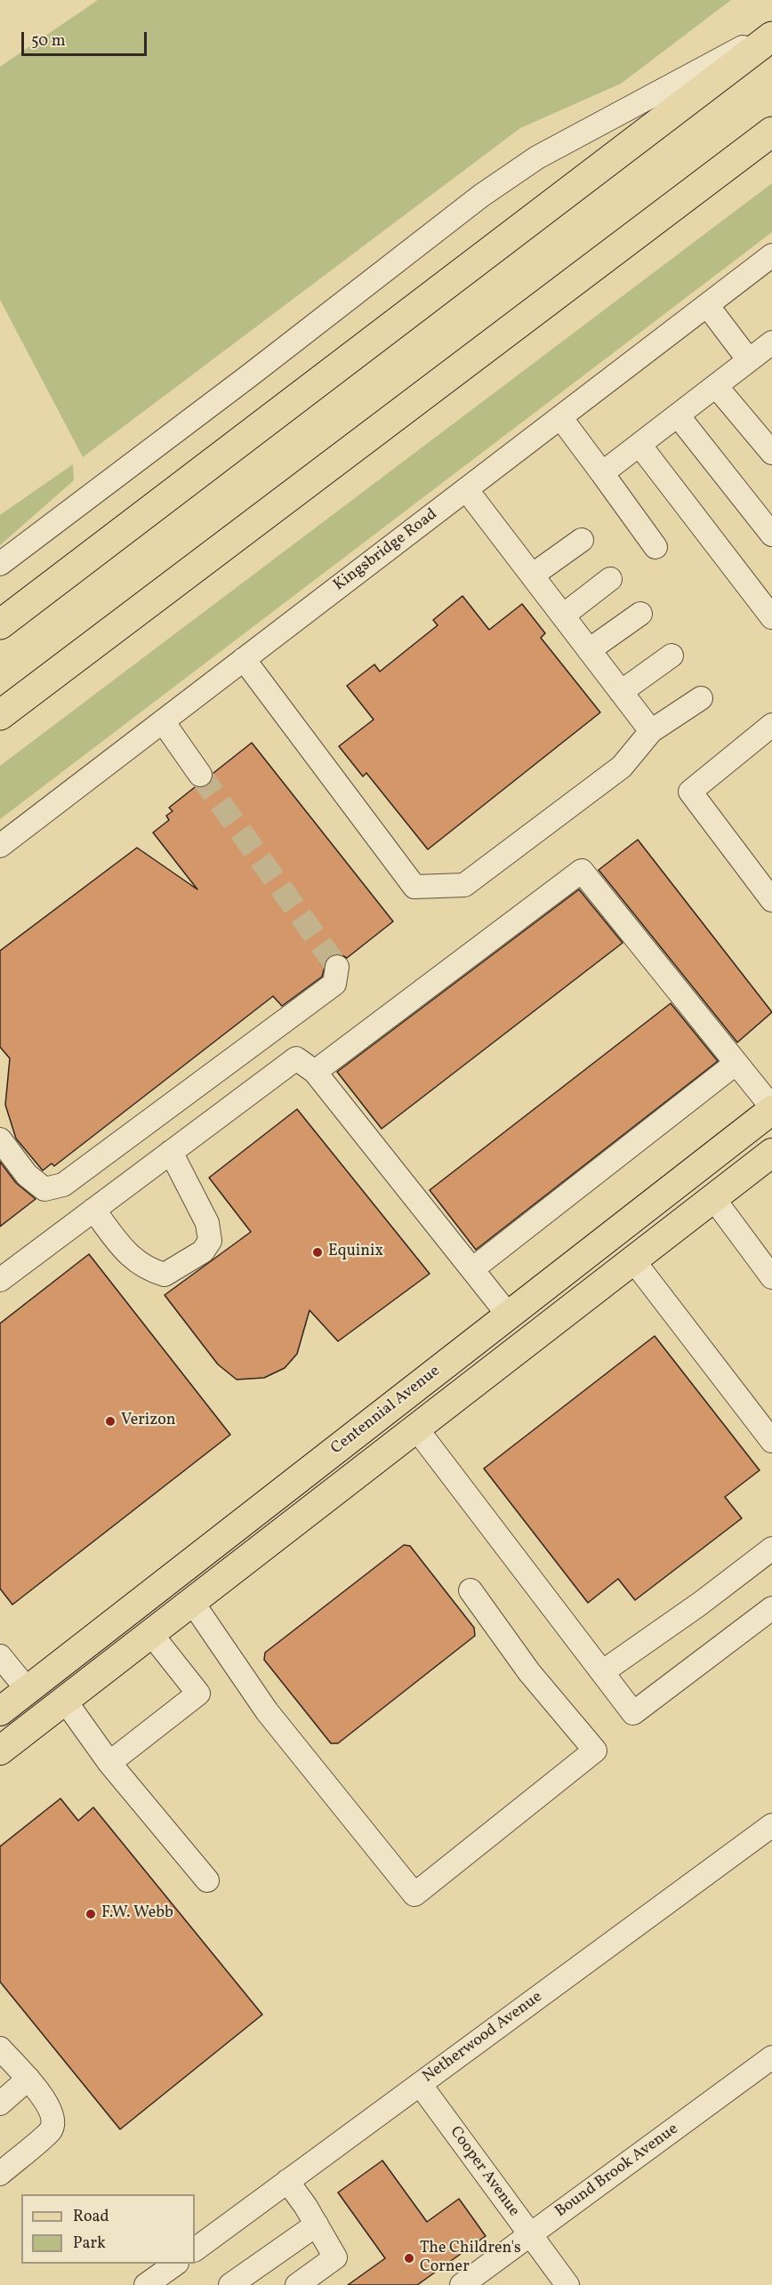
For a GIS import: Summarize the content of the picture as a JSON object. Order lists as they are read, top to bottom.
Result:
{
  "streets": {
    "main road": ["Centennial Avenue"],
    "street": [
      "Kingsbridge Road",
      "Netherwood Avenue",
      "Bound Brook Avenue",
      "Cooper Avenue"
    ]
  },
  "crossings": [
    ["Netherwood Avenue", "Cooper Avenue"],
    ["Bound Brook Avenue", "Cooper Avenue"]
  ],
  "places": [
    "Equinix",
    "Verizon",
    "F.W. Webb",
    "The Children's Corner"
  ],
  "legend": ["Road", "Park"],
  "scale_bar": "50 m"
}
